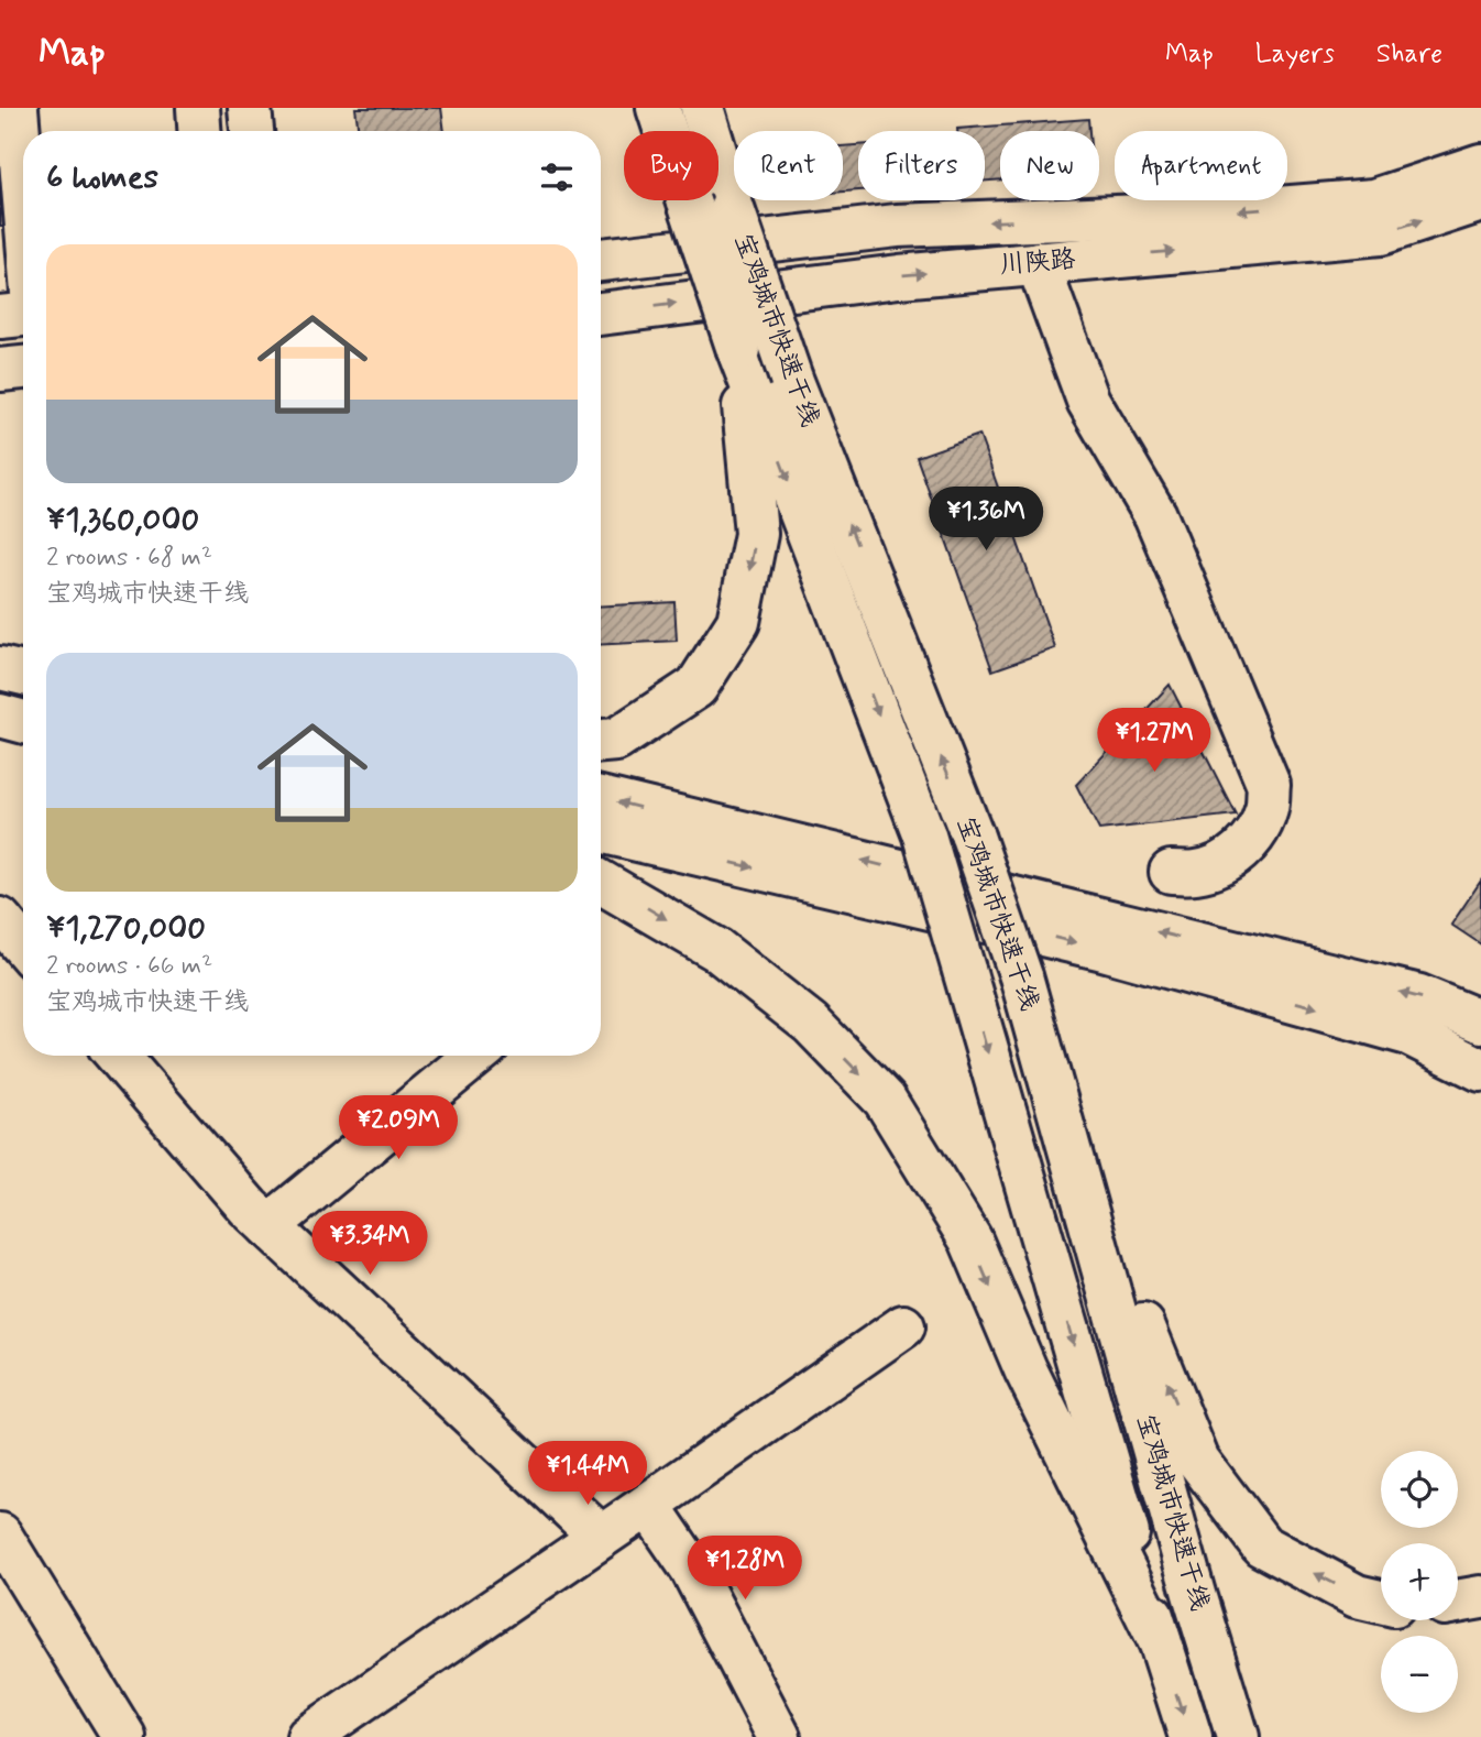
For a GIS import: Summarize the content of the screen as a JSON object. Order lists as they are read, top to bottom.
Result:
{
  "streets": {
    "main road": ["川陕路", "宝鸡城市快速干线"]
  },
  "page": {
    "header": "Map",
    "nav": ["Map", "Layers", "Share"],
    "chip": [
      "Buy",
      "Rent",
      "Filters",
      "New",
      "Apartment"
    ],
    "heading": "6 homes",
    "list": [
      {
        "name": "¥1,360,000",
        "note": "2 rooms · 68 m² · 宝鸡城市快速干线"
      },
      {
        "name": "¥1,270,000",
        "note": "2 rooms · 66 m² · 宝鸡城市快速干线"
      }
    ],
    "price": [
      "¥1.36M",
      "¥1.27M",
      "¥2.09M",
      "¥3.34M",
      "¥1.44M",
      "¥1.28M"
    ],
    "map_buttons": ["+", "−"]
  }
}
